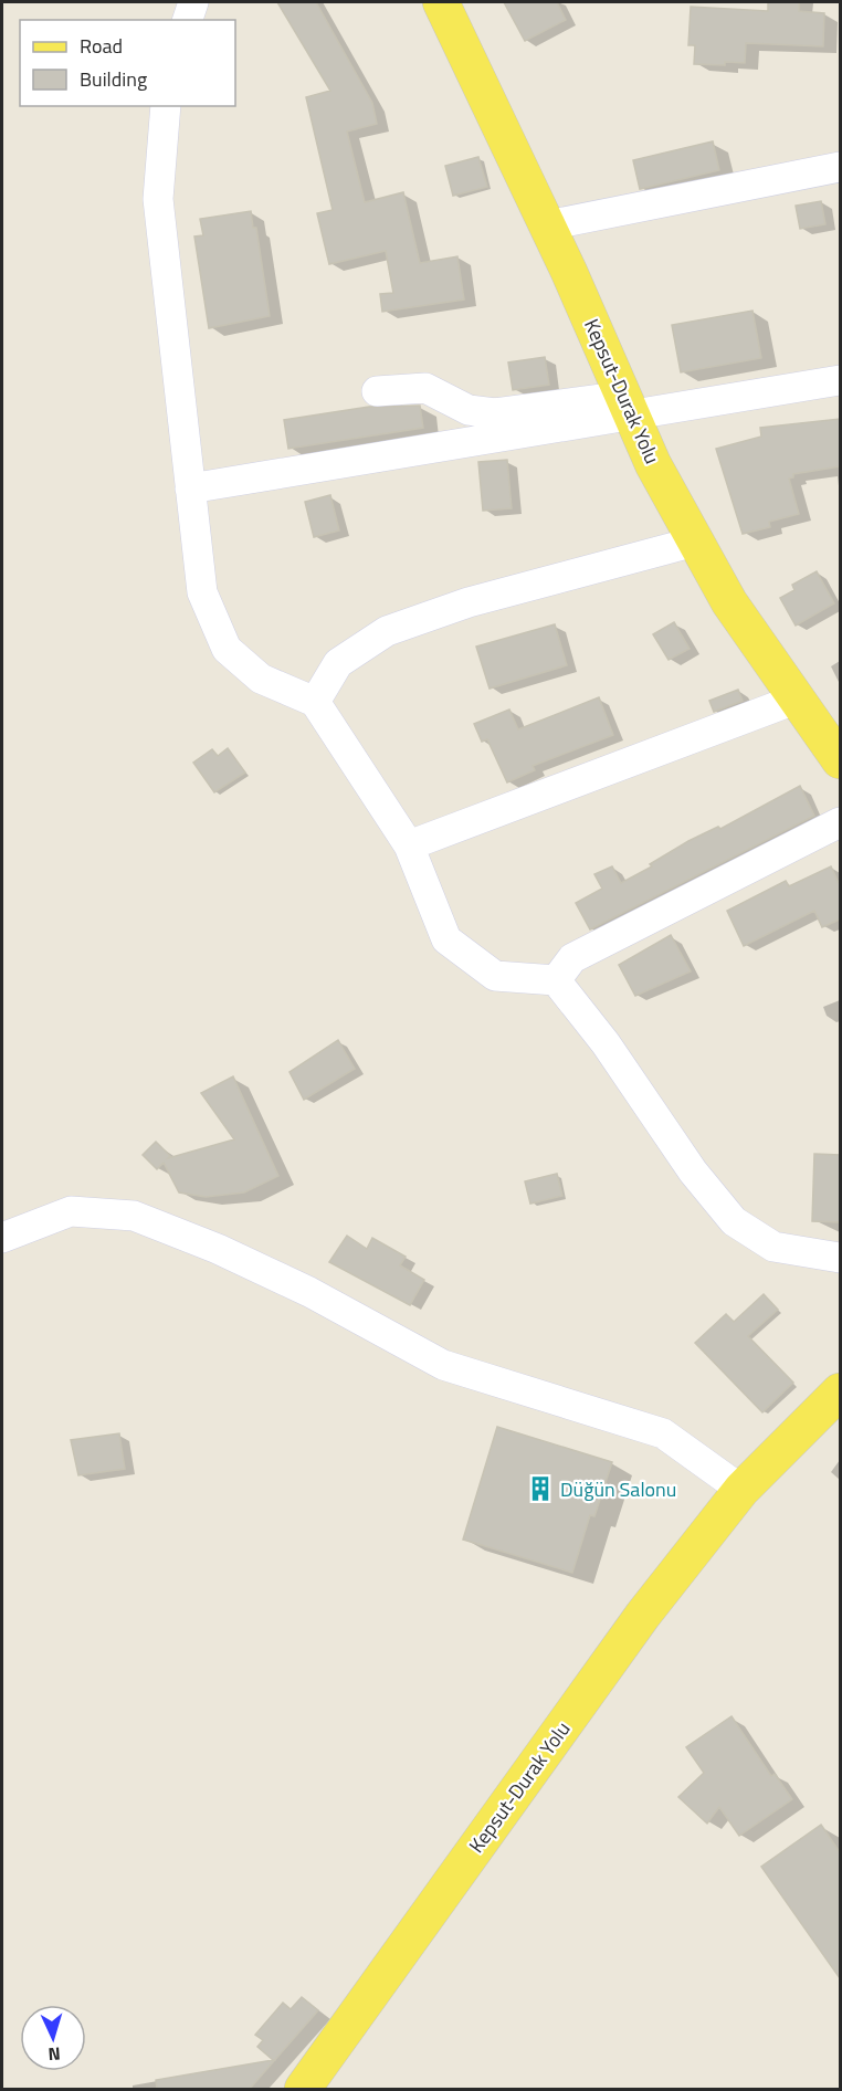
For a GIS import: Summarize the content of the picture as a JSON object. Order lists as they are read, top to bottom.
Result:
{
  "streets": {
    "main road": ["Kepsut-Durak Yolu"]
  },
  "places": {
    "building": ["Düğün Salonu"]
  },
  "legend": ["Road", "Building"],
  "north": "bottom"
}
